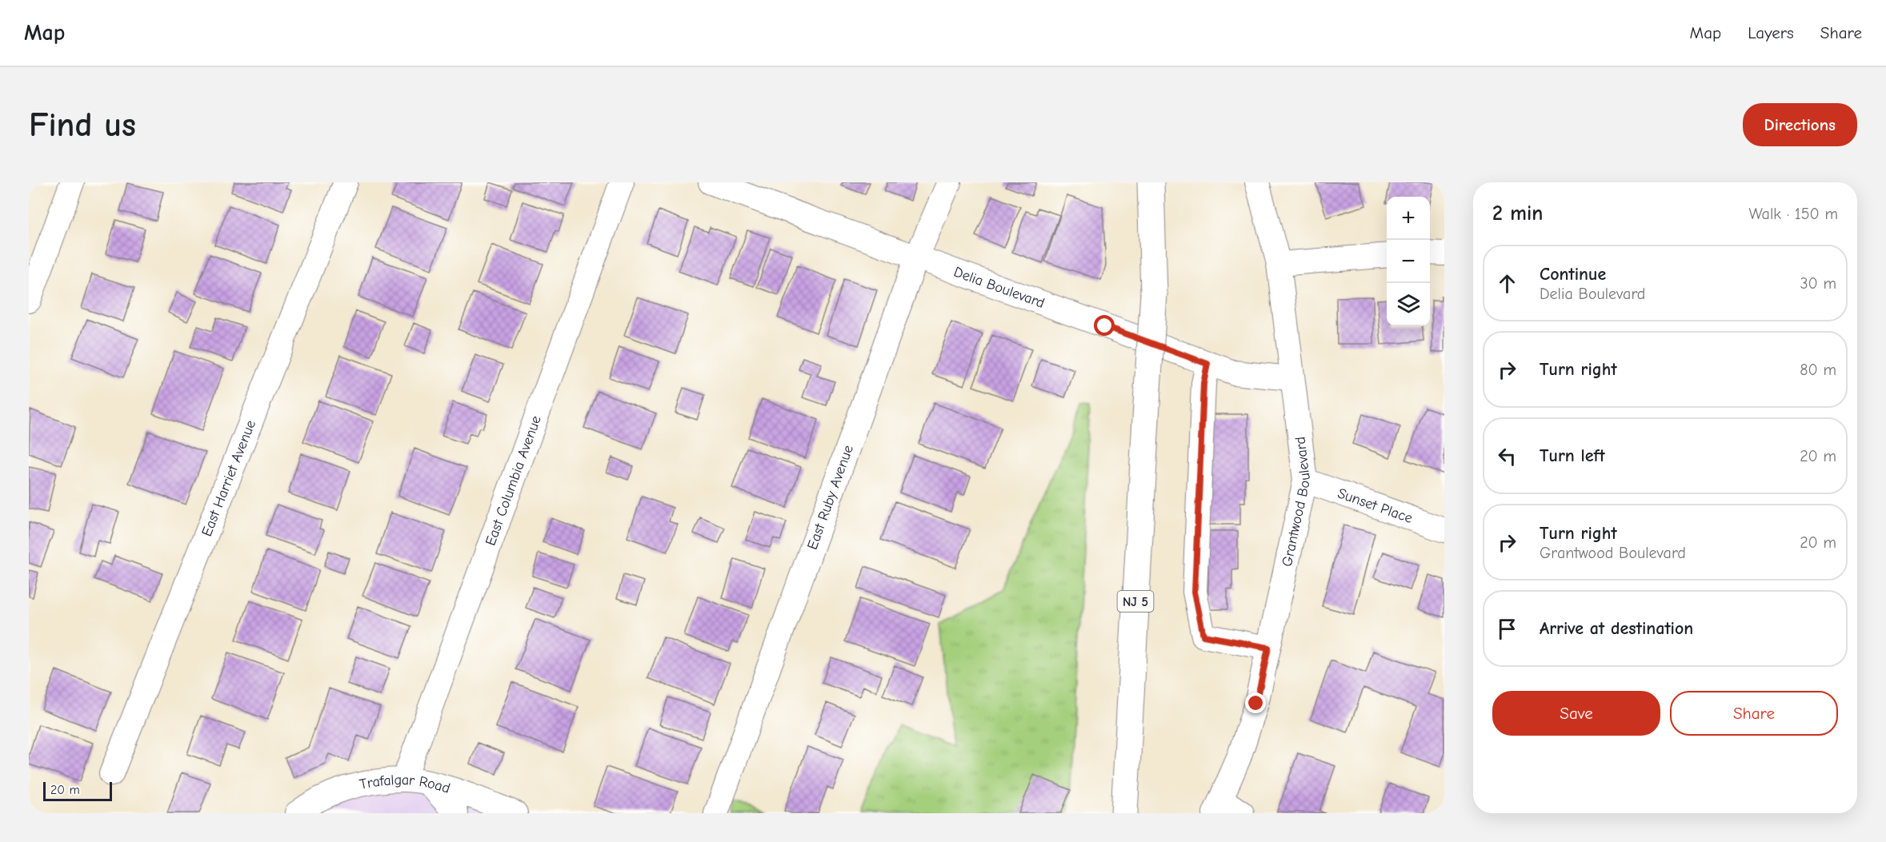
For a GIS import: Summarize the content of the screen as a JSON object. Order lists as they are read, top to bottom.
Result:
{
  "streets": {
    "main road": ["NJ 5"],
    "street": [
      "Delia Boulevard",
      "East Harriet Avenue",
      "East Columbia Avenue",
      "East Ruby Avenue",
      "Grantwood Boulevard",
      "Sunset Place",
      "Trafalgar Road"
    ]
  },
  "crossings": [
    ["Delia Boulevard", "East Ruby Avenue"],
    ["Delia Boulevard", "Grantwood Boulevard"],
    ["East Columbia Avenue", "Trafalgar Road"],
    ["Grantwood Boulevard", "Sunset Place"]
  ],
  "scale_bar": "20 m",
  "page": {
    "header": "Map",
    "nav": ["Map", "Layers", "Share"],
    "buttons": [
      "Directions",
      ["Save", "Share"]
    ],
    "title": "Find us",
    "heading": ["2 min", "Walk · 150 m"],
    "map_buttons": ["+", "−"],
    "list": [
      ["Continue", "Delia Boulevard", "30 m"],
      ["Turn right", "80 m"],
      ["Turn left", "20 m"],
      ["Turn right", "Grantwood Boulevard", "20 m"],
      "Arrive at destination"
    ],
    "scale": "20 m"
  }
}
